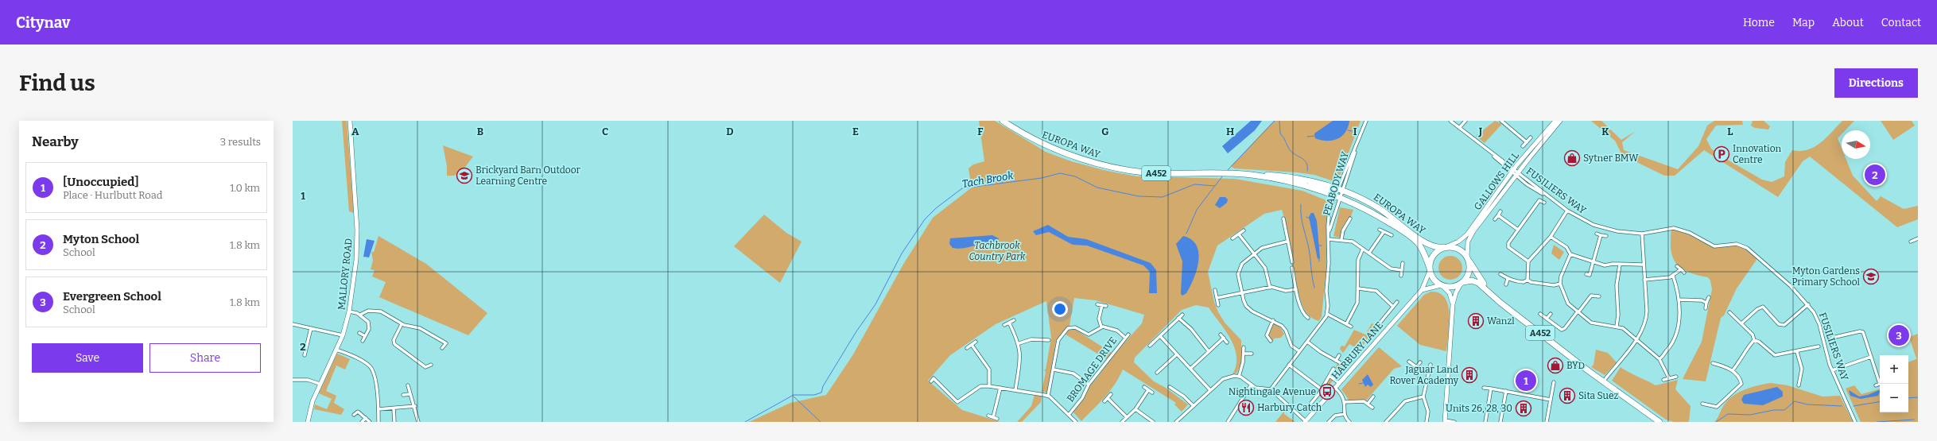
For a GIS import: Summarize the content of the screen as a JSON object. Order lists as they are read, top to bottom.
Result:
{
  "streets": {
    "highway": ["EUROPA WAY", "A452"],
    "street": [
      "GALLOWS HILL",
      "PEABODY WAY",
      "FUSILIERS WAY",
      "MALLORY ROAD",
      "HARBURY LANE",
      "BROMAGE DRIVE"
    ]
  },
  "crossings": [
    ["EUROPA WAY", "A452"],
    ["EUROPA WAY", "GALLOWS HILL"],
    ["EUROPA WAY", "PEABODY WAY"],
    ["EUROPA WAY", "HARBURY LANE"],
    ["A452", "GALLOWS HILL"],
    ["A452", "HARBURY LANE"],
    ["GALLOWS HILL", "FUSILIERS WAY"],
    ["GALLOWS HILL", "HARBURY LANE"]
  ],
  "water": ["Tach Brook"],
  "parks": ["Tachbrook Country Park"],
  "places": {
    "parking": ["Innovation Centre"],
    "shop": ["Sytner BMW", "BYD"],
    "school or university": ["Brickyard Barn Outdoor Learning Centre", "Myton Gardens Primary School"],
    "building": [
      "Wanzl",
      "Jaguar Land Rover Academy",
      "Sita Suez",
      "Units 26, 28, 30"
    ],
    "bus stop": ["Nightingale Avenue"],
    "restaurant": ["Harbury Catch"]
  },
  "north": "right",
  "page": {
    "header": "Citynav",
    "nav": [
      "Home",
      "Map",
      "About",
      "Contact"
    ],
    "buttons": [
      "Directions",
      ["Save", "Share"]
    ],
    "title": "Find us",
    "heading": ["Nearby", "3 results"],
    "list": [
      {
        "mark": "1",
        "name": "[Unoccupied]",
        "note": "Place · Hurlbutt Road",
        "value": "1.0 km"
      },
      {
        "mark": "2",
        "name": "Myton School",
        "note": "School",
        "value": "1.8 km"
      },
      {
        "mark": "3",
        "name": "Evergreen School",
        "note": "School",
        "value": "1.8 km"
      }
    ],
    "pins": ["2", "3", "1"],
    "map_buttons": ["+", "−"]
  },
  "grid": {
    "columns": [
      "A",
      "B",
      "C",
      "D",
      "E",
      "F",
      "G",
      "H",
      "I",
      "J",
      "K",
      "L"
    ],
    "rows": ["1", "2"]
  }
}
